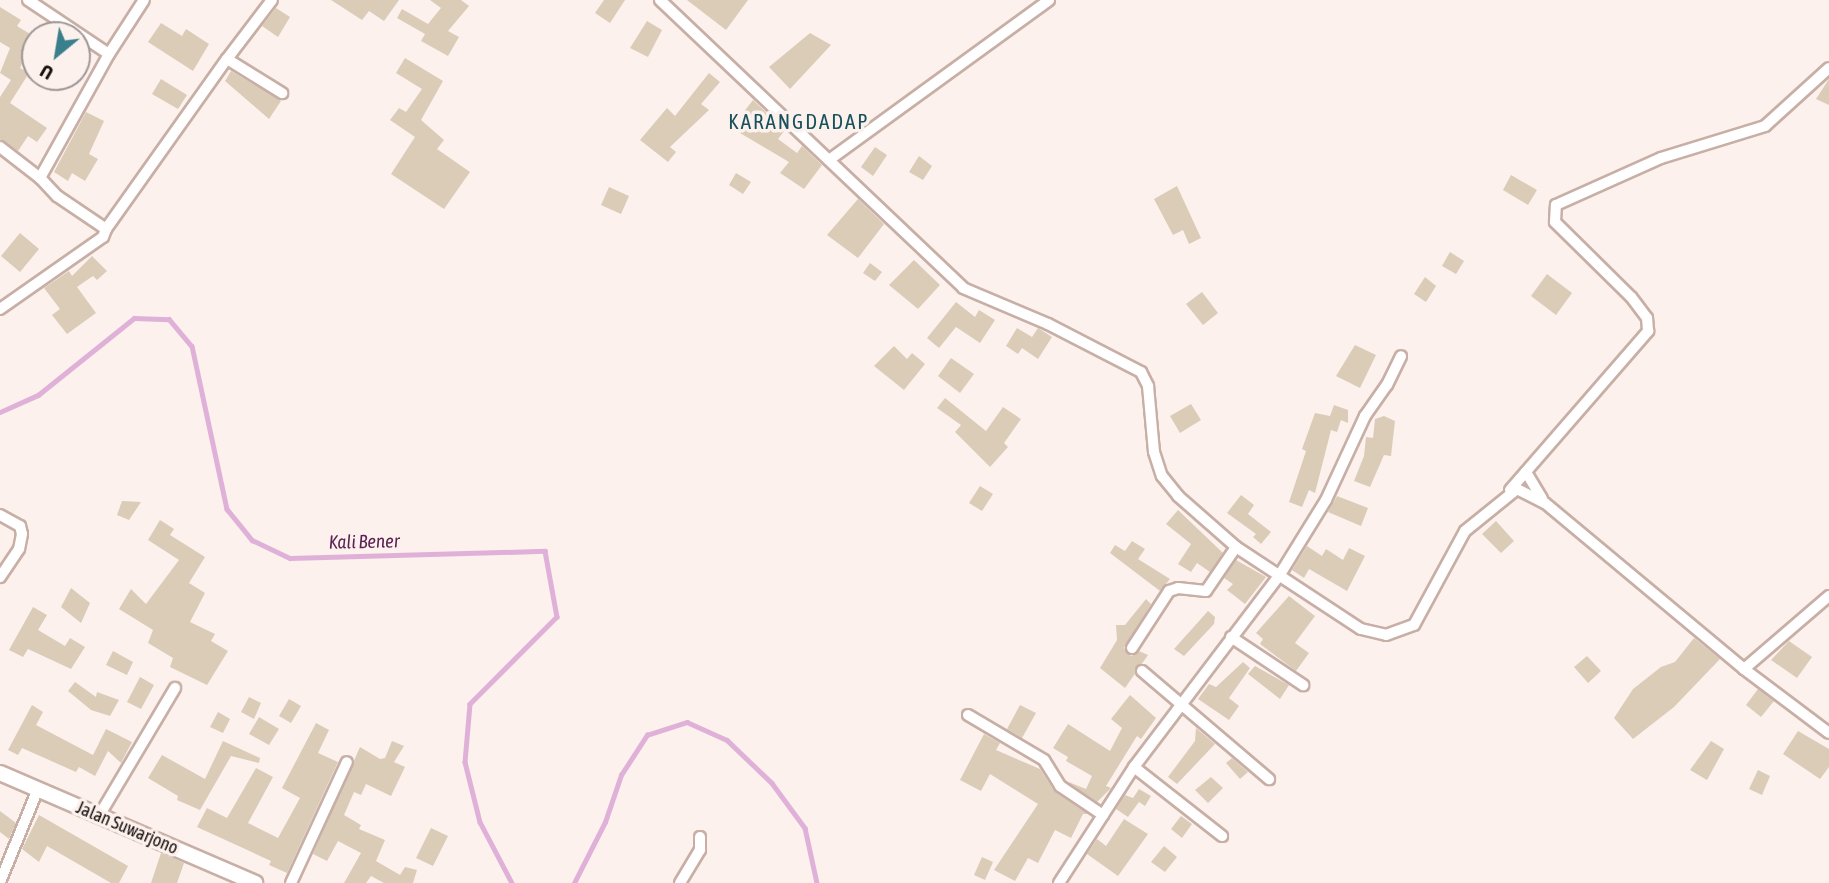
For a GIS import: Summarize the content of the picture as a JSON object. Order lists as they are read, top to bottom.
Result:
{
  "streets": {
    "street": ["Jalan Suwarjono"]
  },
  "districts": ["KARANGDADAP"],
  "water": ["Kali Bener"],
  "north": "bottom left"
}
